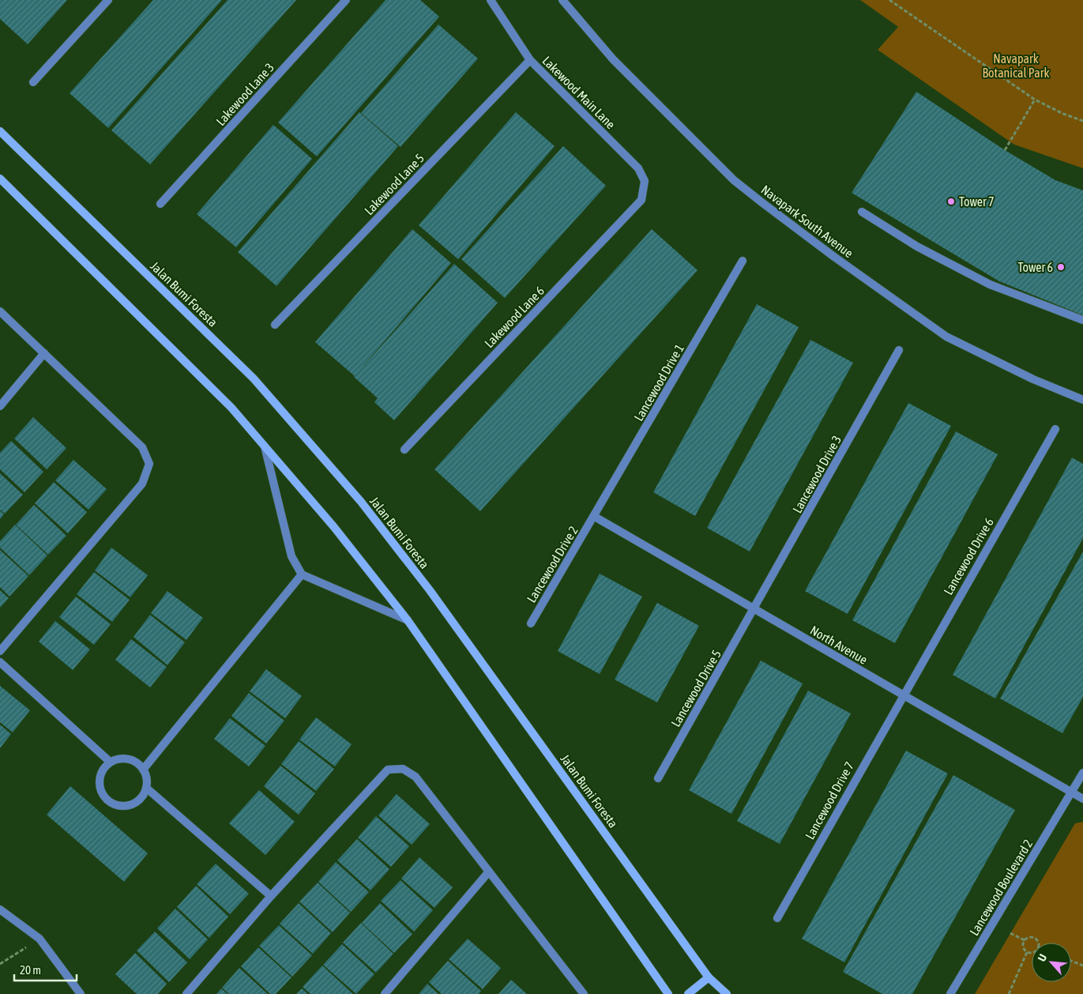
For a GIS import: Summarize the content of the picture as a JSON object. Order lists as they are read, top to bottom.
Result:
{
  "streets": {
    "main road": ["Jalan Bumi Foresta"],
    "street": [
      "Lakewood Main Lane",
      "Lakewood Lane 3",
      "Lakewood Lane 5",
      "Navapark South Avenue",
      "Lakewood Lane 6",
      "Lancewood Drive 1",
      "Lancewood Drive 3",
      "Lancewood Drive 6",
      "Lancewood Drive 2",
      "North Avenue",
      "Lancewood Drive 5",
      "Lancewood Drive 7",
      "Lancewood Boulevard 2"
    ]
  },
  "crossings": [
    ["Lakewood Main Lane", "Lakewood Lane 5"],
    ["Lakewood Main Lane", "Lakewood Lane 6"],
    ["Lancewood Drive 1", "Lancewood Drive 2"],
    ["Lancewood Drive 1", "North Avenue"],
    ["Lancewood Drive 3", "North Avenue"],
    ["Lancewood Drive 3", "Lancewood Drive 5"],
    ["Lancewood Drive 6", "North Avenue"],
    ["Lancewood Drive 6", "Lancewood Drive 7"],
    ["Lancewood Drive 2", "North Avenue"],
    ["North Avenue", "Lancewood Drive 5"],
    ["North Avenue", "Lancewood Drive 7"],
    ["North Avenue", "Lancewood Boulevard 2"]
  ],
  "parks": ["Navapark Botanical Park"],
  "places": ["Tower 7", "Tower 6"],
  "scale_bar": "20 m",
  "north": "top left"
}
